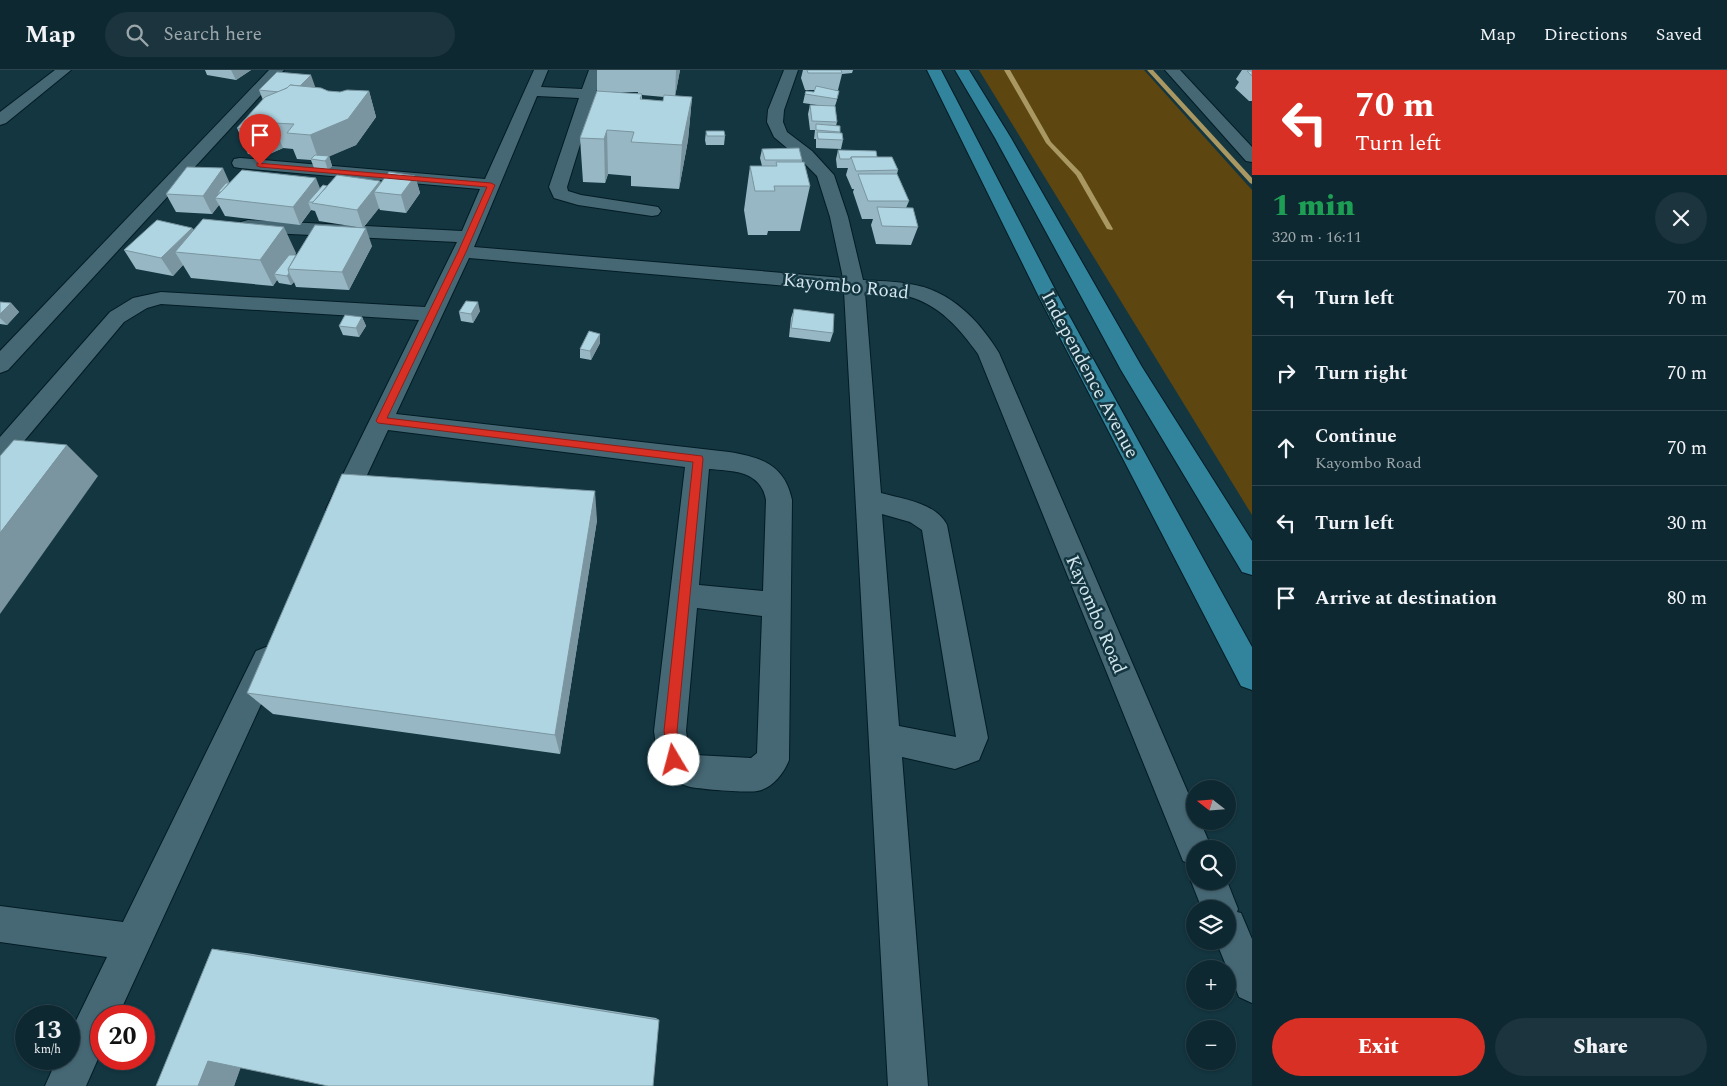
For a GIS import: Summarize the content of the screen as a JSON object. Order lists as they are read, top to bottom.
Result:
{
  "streets": {
    "main road": ["Independence Avenue"],
    "street": ["Kayombo Road"]
  },
  "north": "left",
  "page": {
    "header": "Map",
    "search": "Search here",
    "nav": ["Map", "Directions", "Saved"],
    "turn": ["70 m", "Turn left"],
    "heading": ["1 min", "320 m · 16:11"],
    "list": [
      {
        "name": "Turn left",
        "value": "70 m"
      },
      {
        "name": "Turn right",
        "value": "70 m"
      },
      {
        "name": "Continue",
        "note": "Kayombo Road",
        "value": "70 m"
      },
      {
        "name": "Turn left",
        "value": "30 m"
      },
      {
        "name": "Arrive at destination",
        "value": "80 m"
      }
    ],
    "map_buttons": ["+", "−"],
    "speed": "13 km/h",
    "limit": "20",
    "buttons": ["Exit", "Share"]
  }
}
